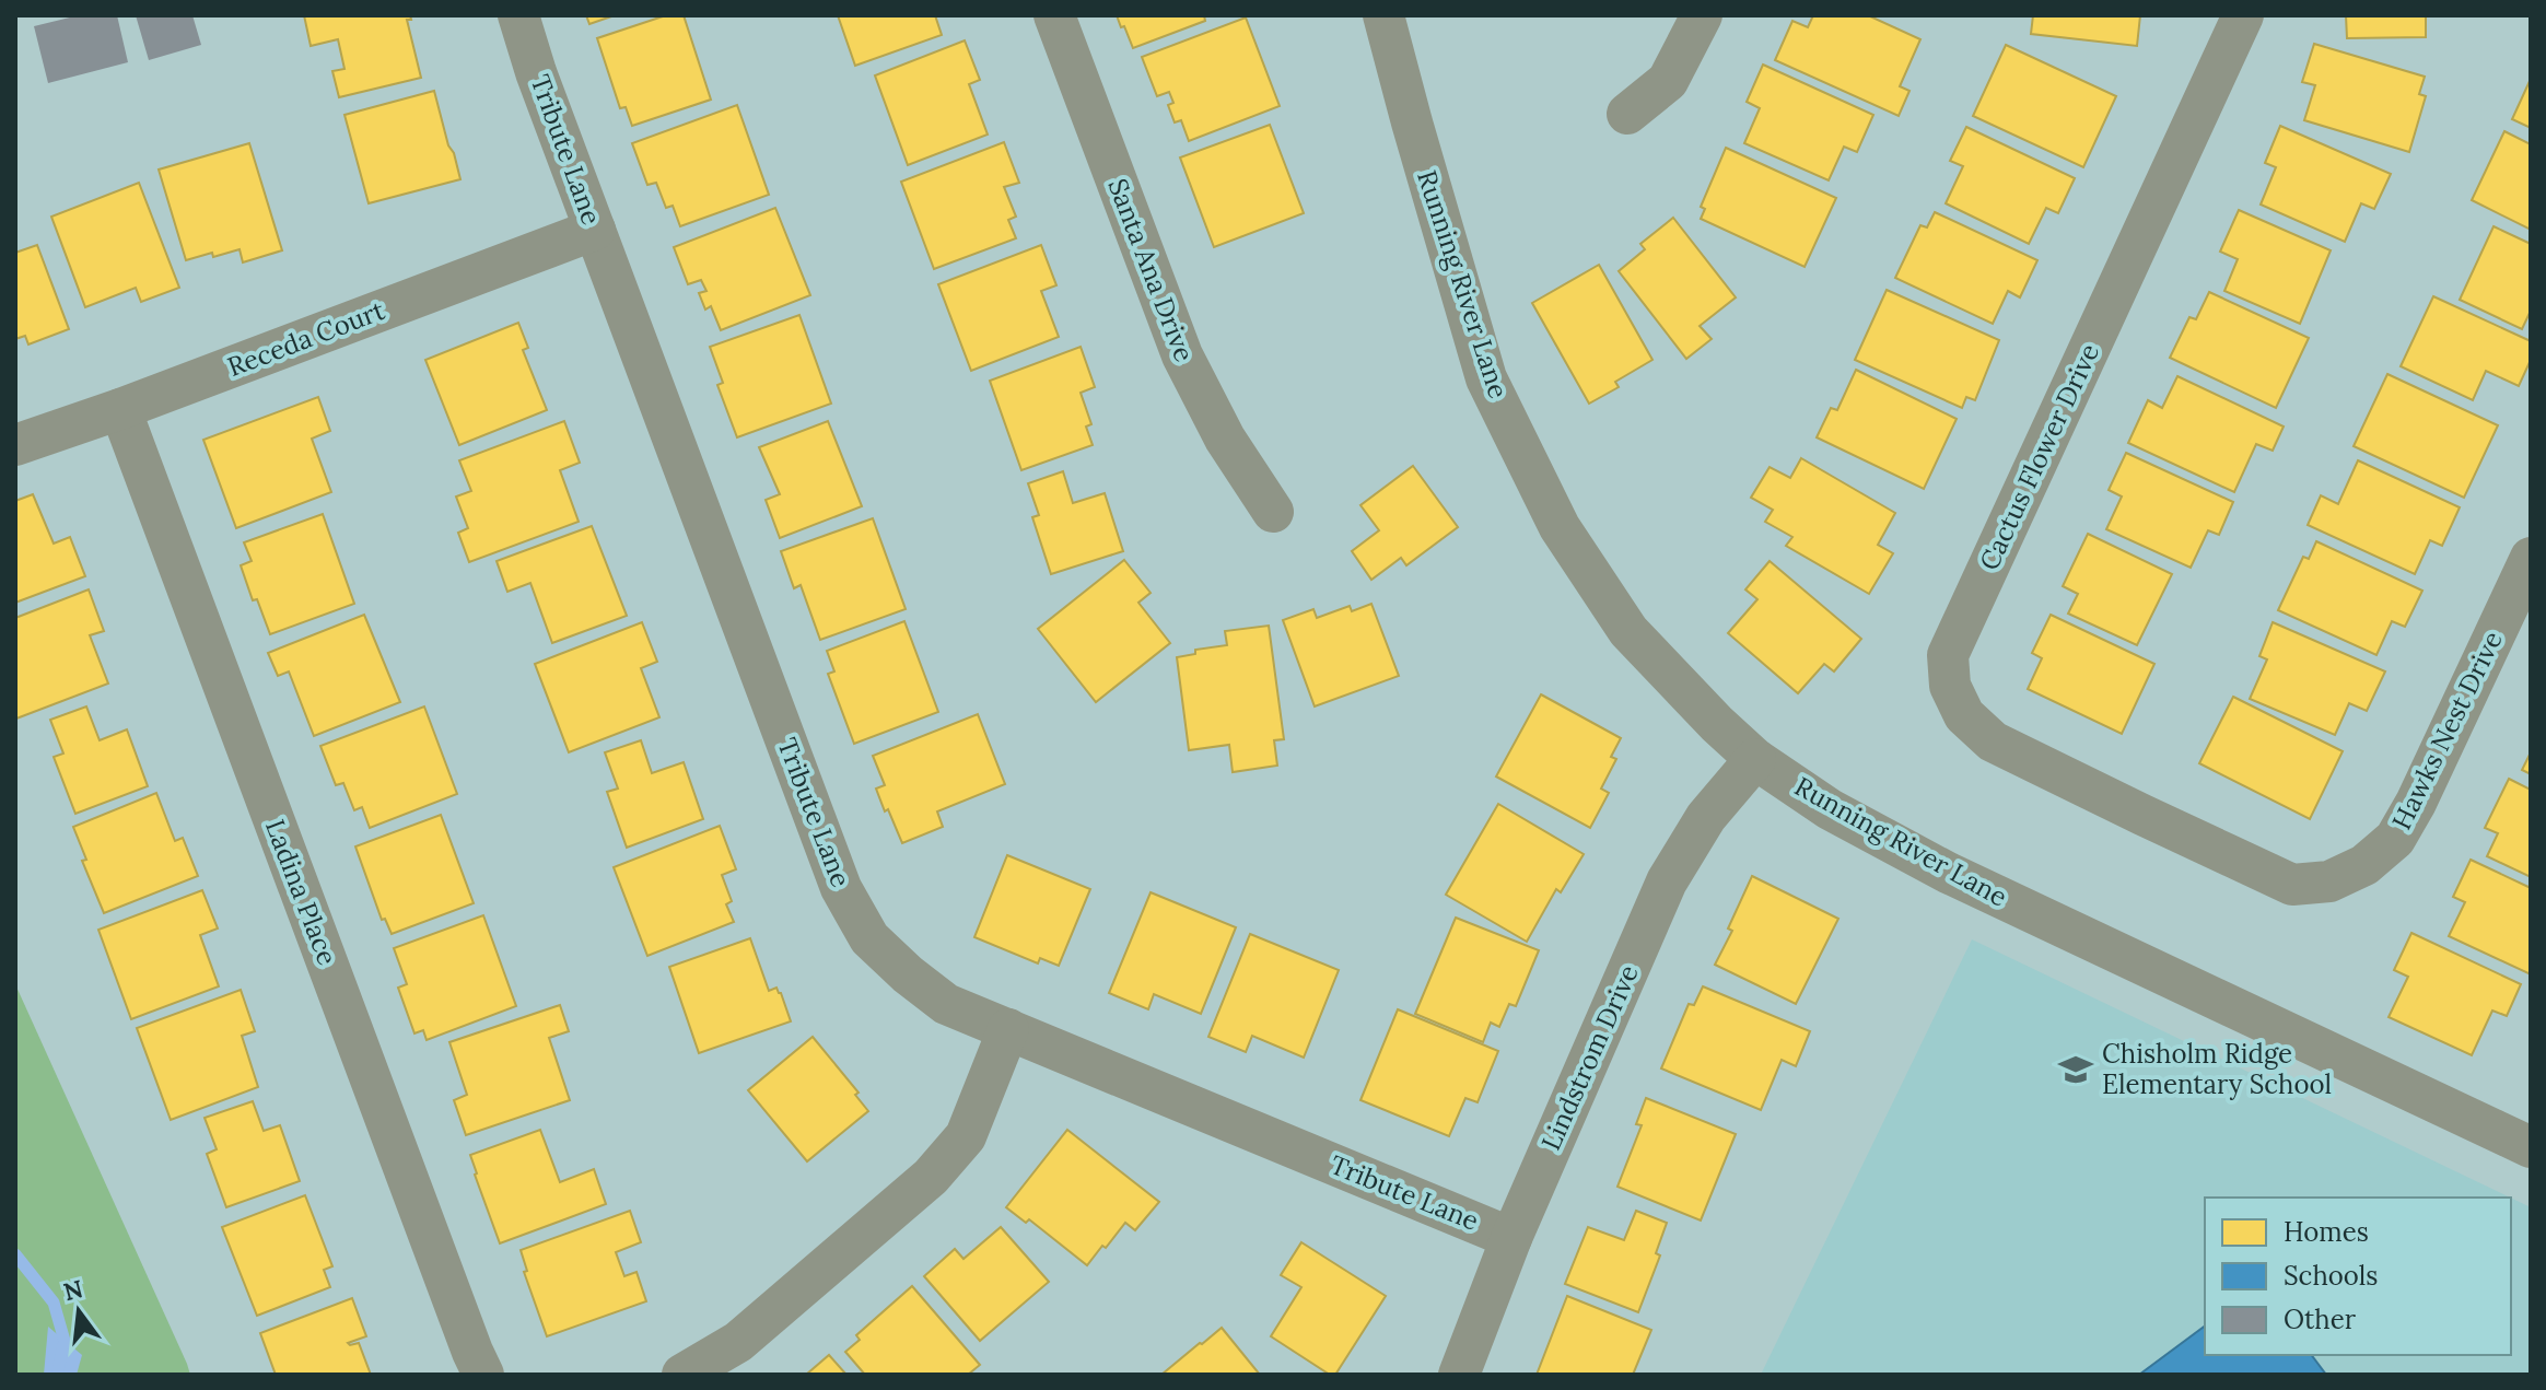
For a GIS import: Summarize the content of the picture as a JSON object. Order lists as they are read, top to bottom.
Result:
{
  "streets": {
    "street": [
      "Tribute Lane",
      "Santa Ana Drive",
      "Running River Lane",
      "Receda Court",
      "Cactus Flower Drive",
      "Hawks Nest Drive",
      "Ladina Place",
      "Lindstrom Drive"
    ]
  },
  "crossings": [
    ["Tribute Lane", "Receda Court"],
    ["Tribute Lane", "Lindstrom Drive"],
    ["Running River Lane", "Lindstrom Drive"],
    ["Receda Court", "Ladina Place"],
    ["Cactus Flower Drive", "Hawks Nest Drive"]
  ],
  "places": {
    "school or university": ["Chisholm Ridge Elementary School"]
  },
  "legend": ["Homes", "Schools", "Other"],
  "north": "top"
}
